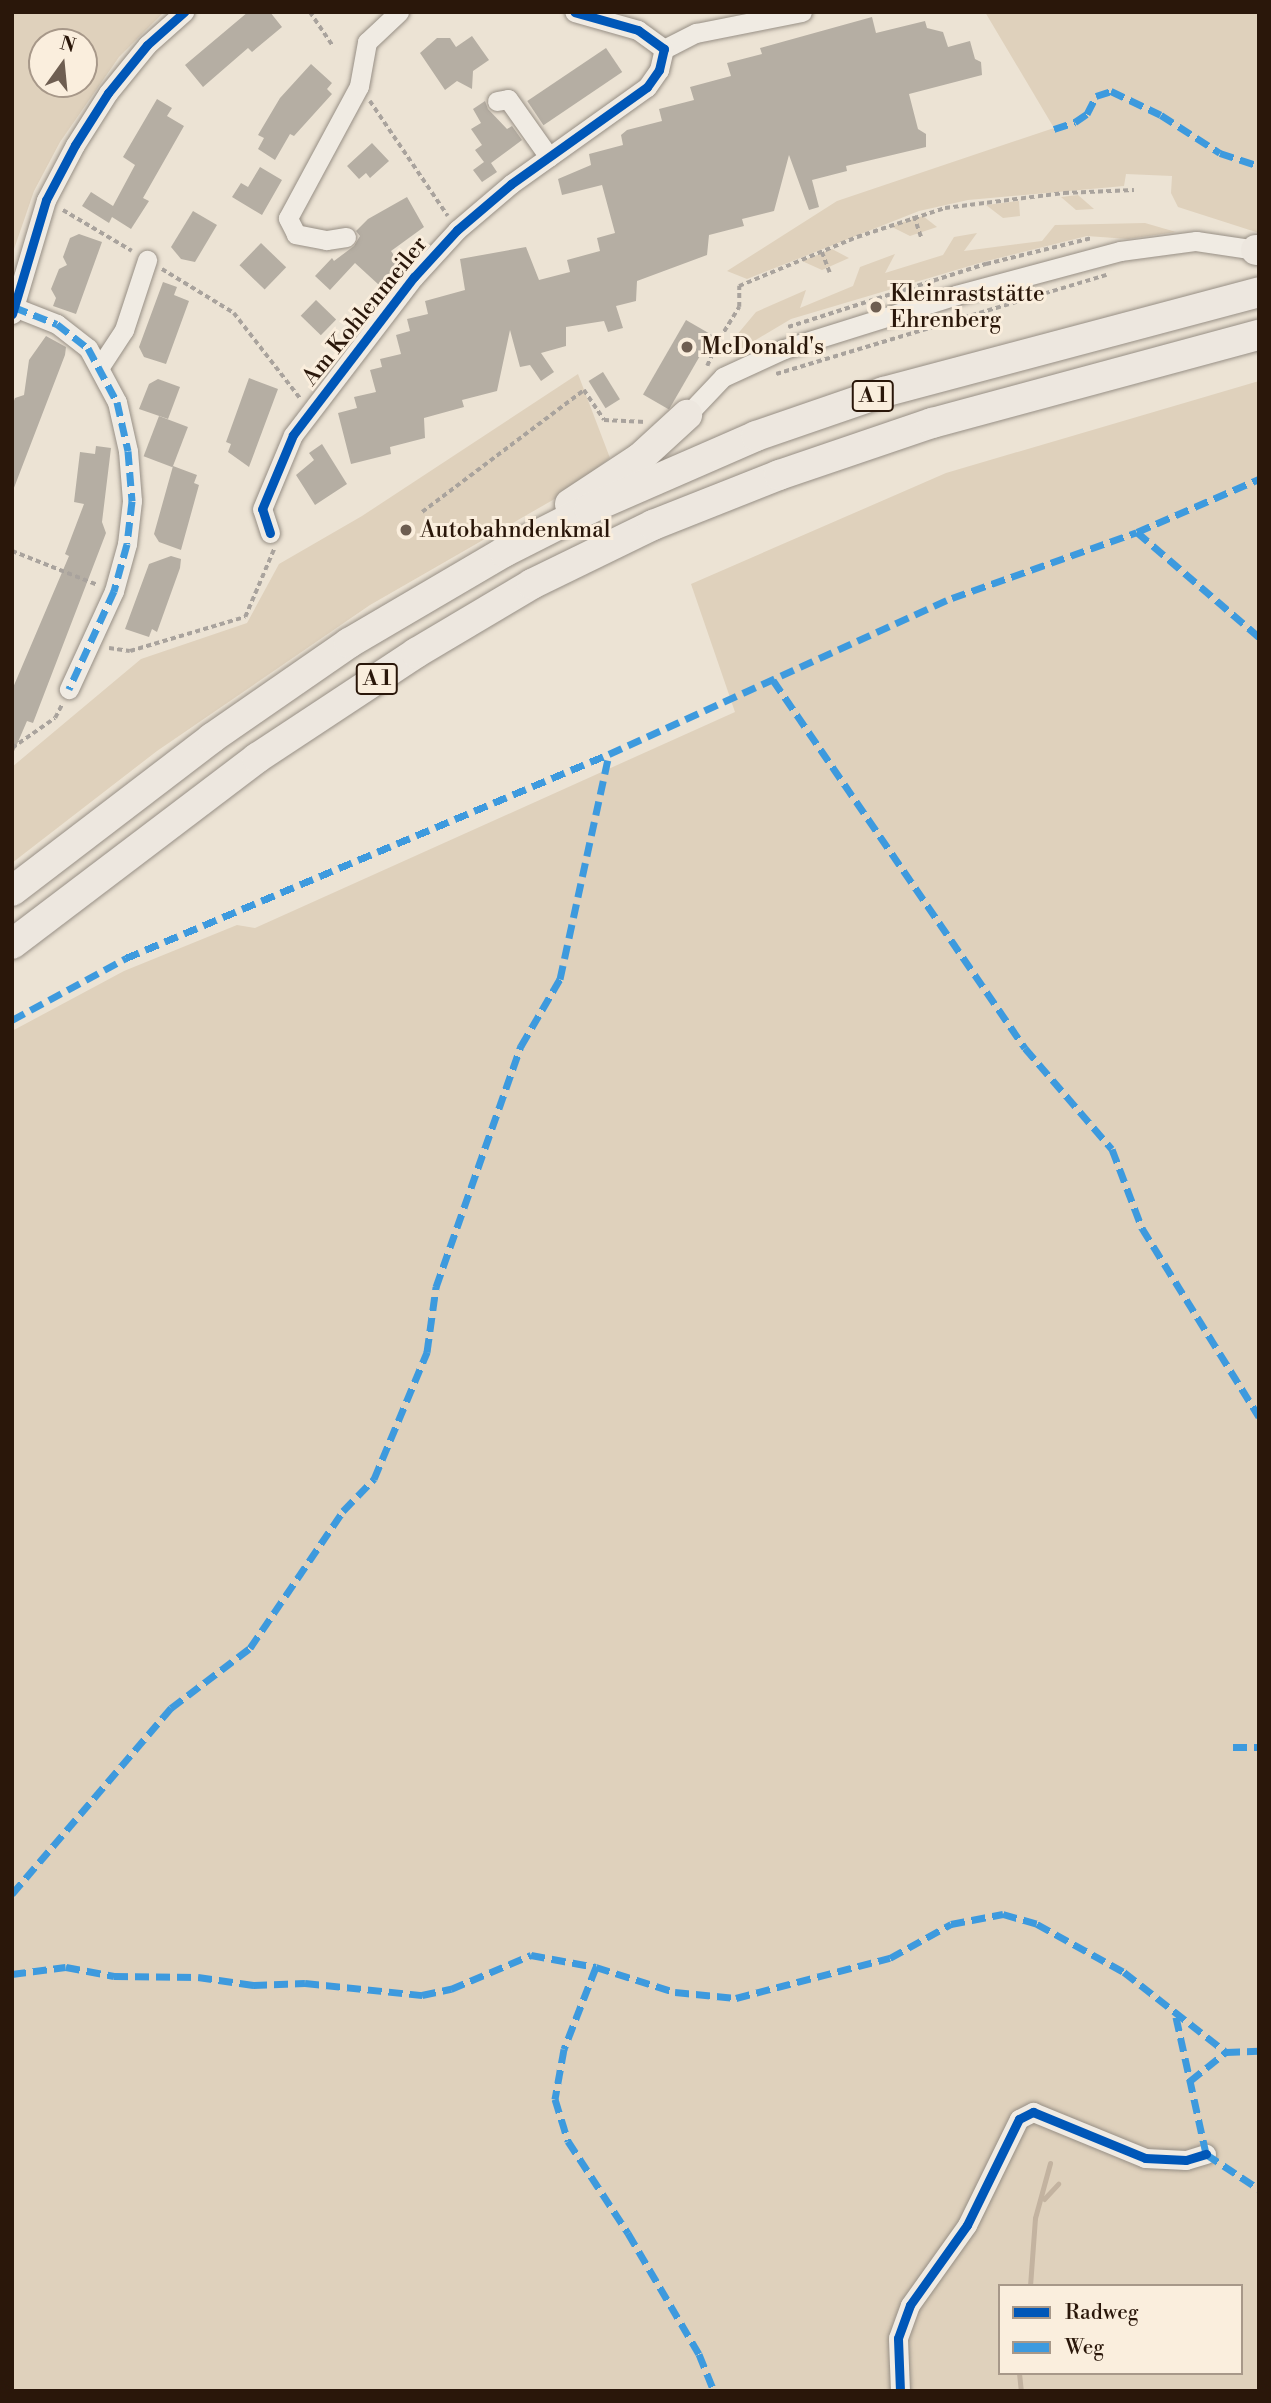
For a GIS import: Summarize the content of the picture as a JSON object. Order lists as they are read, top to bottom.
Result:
{
  "streets": {
    "highway": ["A 1"],
    "street": ["Am Kohlenmeiler"]
  },
  "places": ["Kleinraststätte Ehrenberg", "McDonald's", "Autobahndenkmal"],
  "legend": ["Radweg", "Weg"],
  "north": "top"
}
